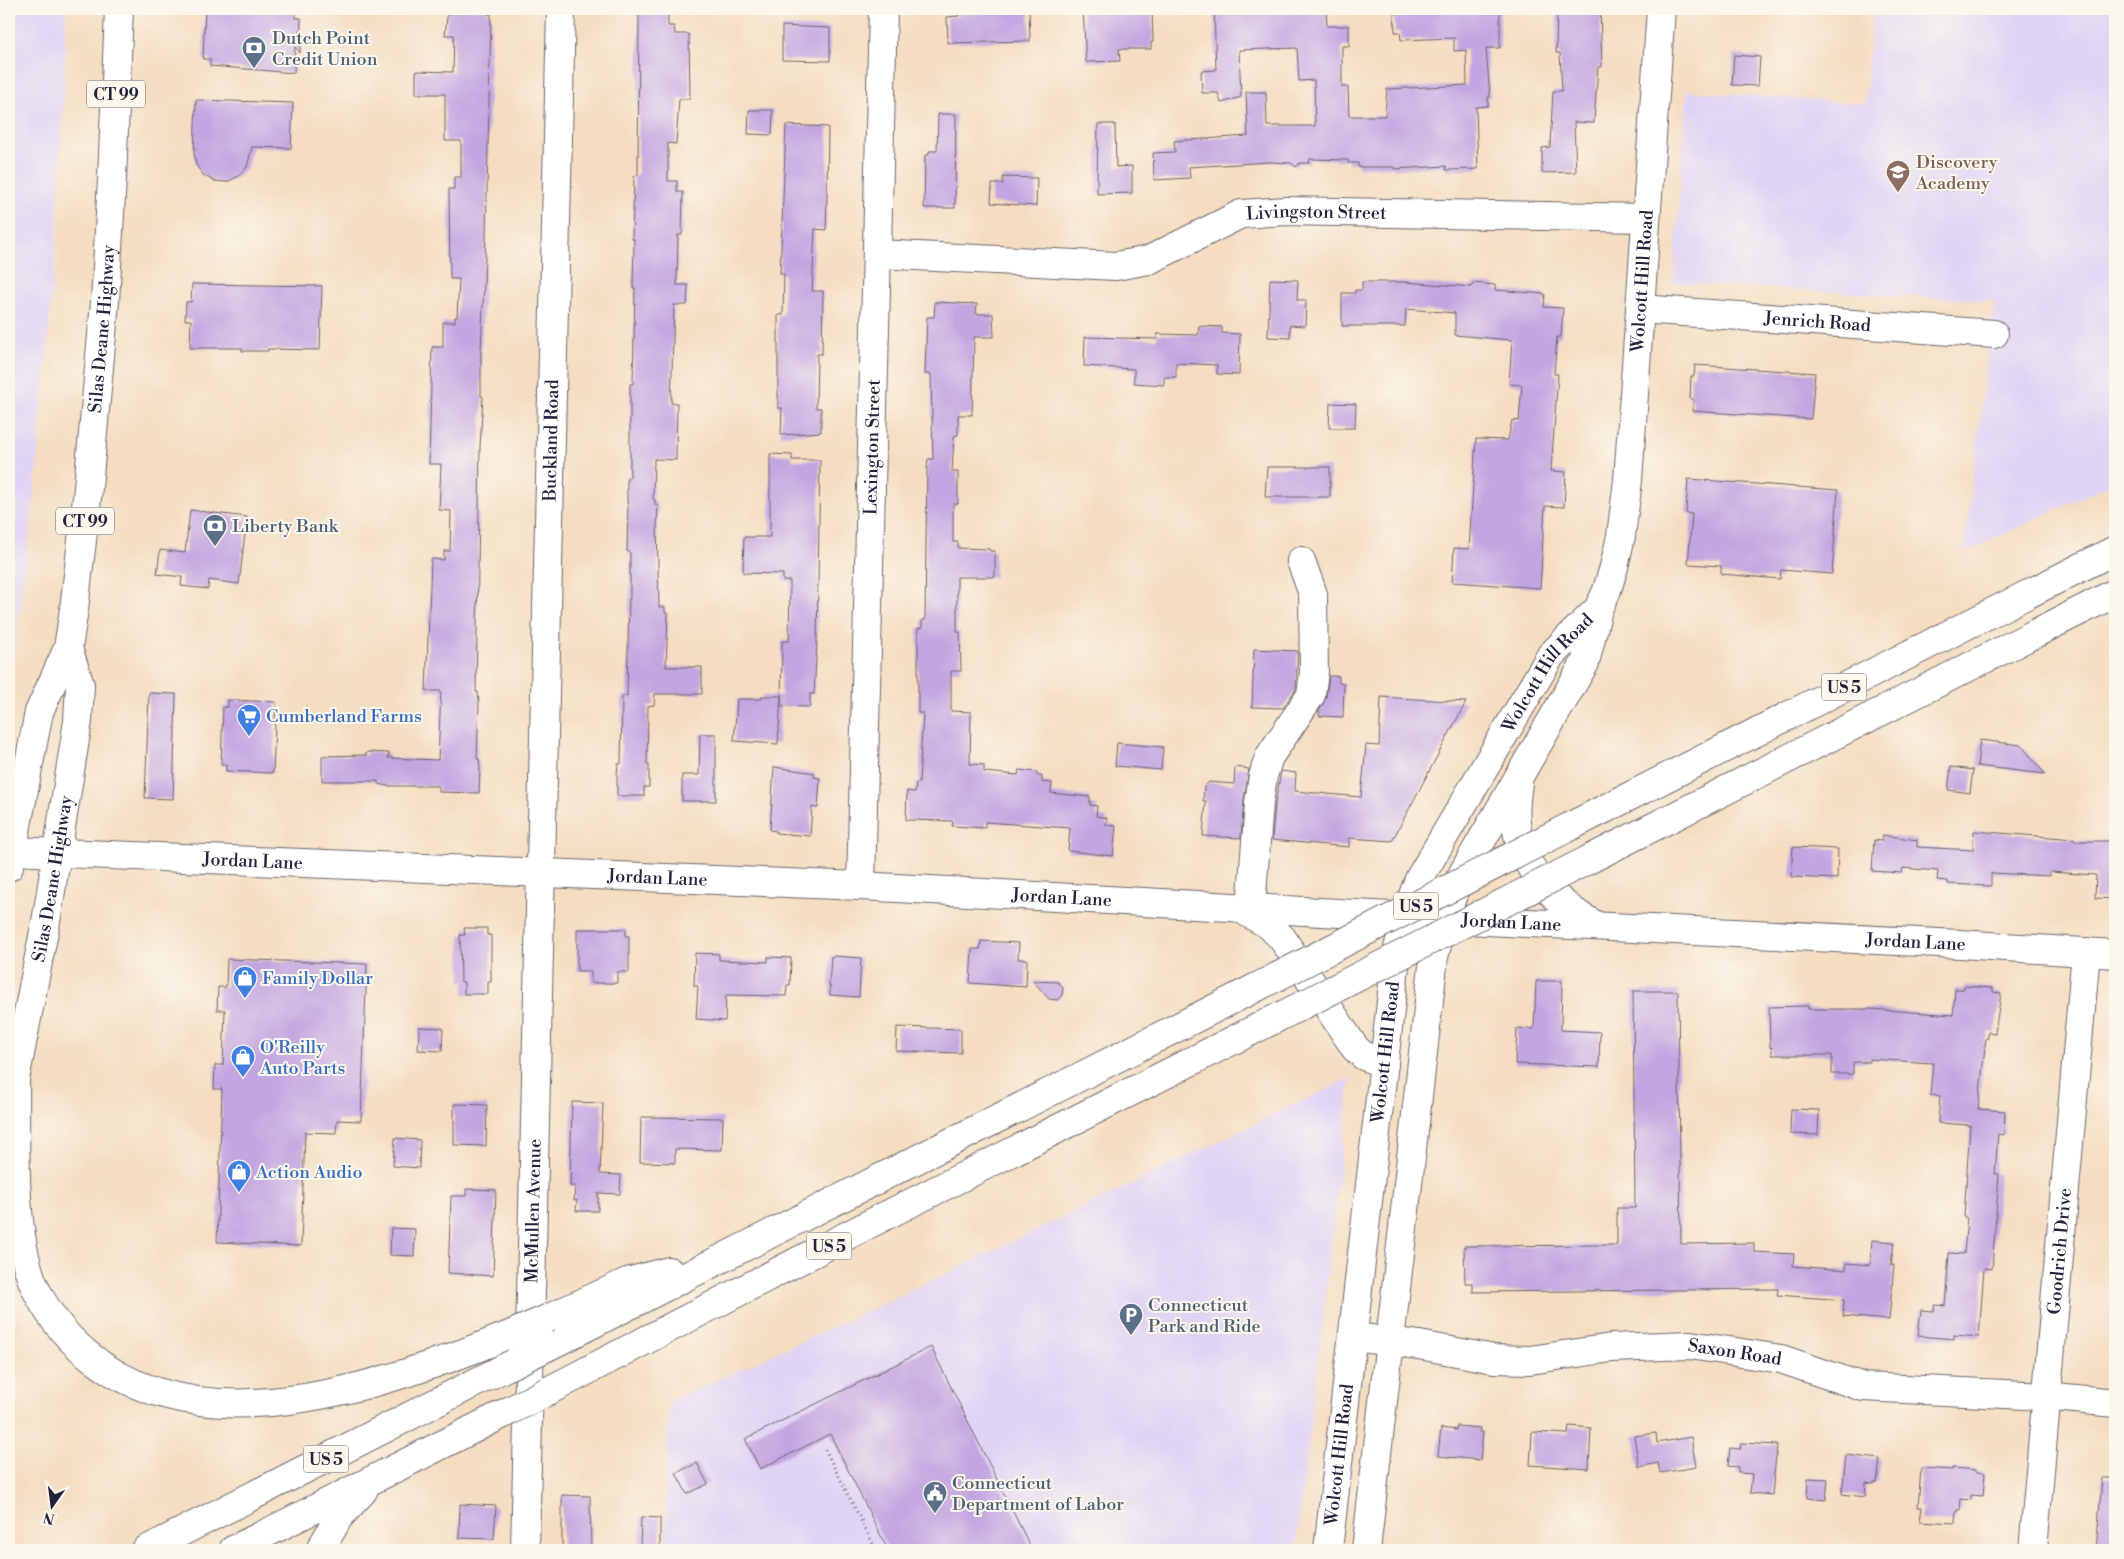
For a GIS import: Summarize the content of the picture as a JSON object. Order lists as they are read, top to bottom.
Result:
{
  "streets": {
    "main road": [
      "CT 99",
      "Livingston Street",
      "Wolcott Hill Road",
      "Jenrich Road",
      "Silas Deane Highway",
      "Buckland Road",
      "Lexington Street",
      "US 5",
      "Jordan Lane",
      "McMullen Avenue",
      "Goodrich Drive",
      "Saxon Road"
    ]
  },
  "crossings": [
    ["Livingston Street", "Wolcott Hill Road"],
    ["Livingston Street", "Lexington Street"],
    ["Wolcott Hill Road", "Jenrich Road"],
    ["Wolcott Hill Road", "Jordan Lane"],
    ["Wolcott Hill Road", "Saxon Road"],
    ["Silas Deane Highway", "Jordan Lane"],
    ["Buckland Road", "Jordan Lane"],
    ["Buckland Road", "McMullen Avenue"],
    ["Lexington Street", "Jordan Lane"],
    ["Jordan Lane", "McMullen Avenue"],
    ["Jordan Lane", "Goodrich Drive"],
    ["Goodrich Drive", "Saxon Road"]
  ],
  "places": {
    "bank": ["Dutch Point Credit Union", "Liberty Bank"],
    "school or university": ["Discovery Academy"],
    "supermarket": ["Cumberland Farms"],
    "shop": ["Family Dollar", "O'Reilly Auto Parts", "Action Audio"],
    "parking": ["Connecticut Park and Ride"],
    "public building": ["Connecticut Department of Labor"]
  },
  "north": "bottom"
}
